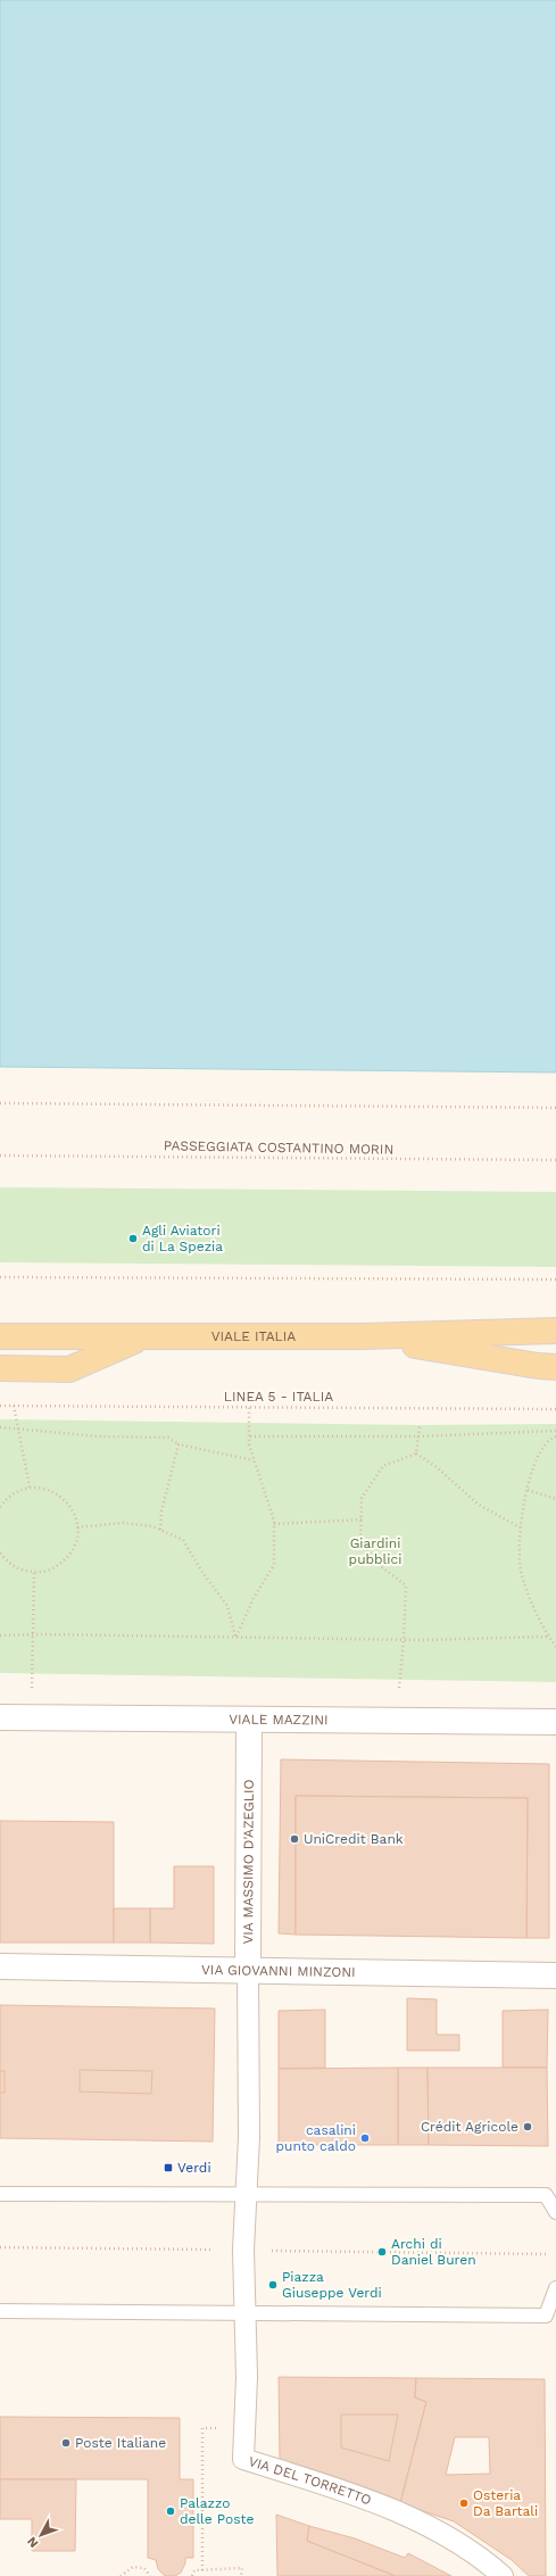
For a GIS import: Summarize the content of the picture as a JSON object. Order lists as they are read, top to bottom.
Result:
{
  "streets": {
    "main road": ["VIALE ITALIA"],
    "street": [
      "VIALE MAZZINI",
      "VIA MASSIMO D'AZEGLIO",
      "VIA GIOVANNI MINZONI",
      "VIA DEL TORRETTO"
    ],
    "path": ["PASSEGGIATA COSTANTINO MORIN", "LINEA 5 - ITALIA"]
  },
  "crossings": [
    ["VIALE MAZZINI", "VIA MASSIMO D'AZEGLIO"],
    ["VIA MASSIMO D'AZEGLIO", "VIA GIOVANNI MINZONI"]
  ],
  "parks": ["Giardini pubblici"],
  "places": {
    "other": [
      "Agli Aviatori di La Spezia",
      "UniCredit Bank",
      "Crédit Agricole",
      "casalini punto caldo",
      "Archi di Daniel Buren",
      "Piazza Giuseppe Verdi",
      "Poste Italiane",
      "Osteria Da Bartali",
      "Palazzo delle Poste"
    ],
    "transit": ["Verdi"]
  },
  "north": "bottom left"
}
